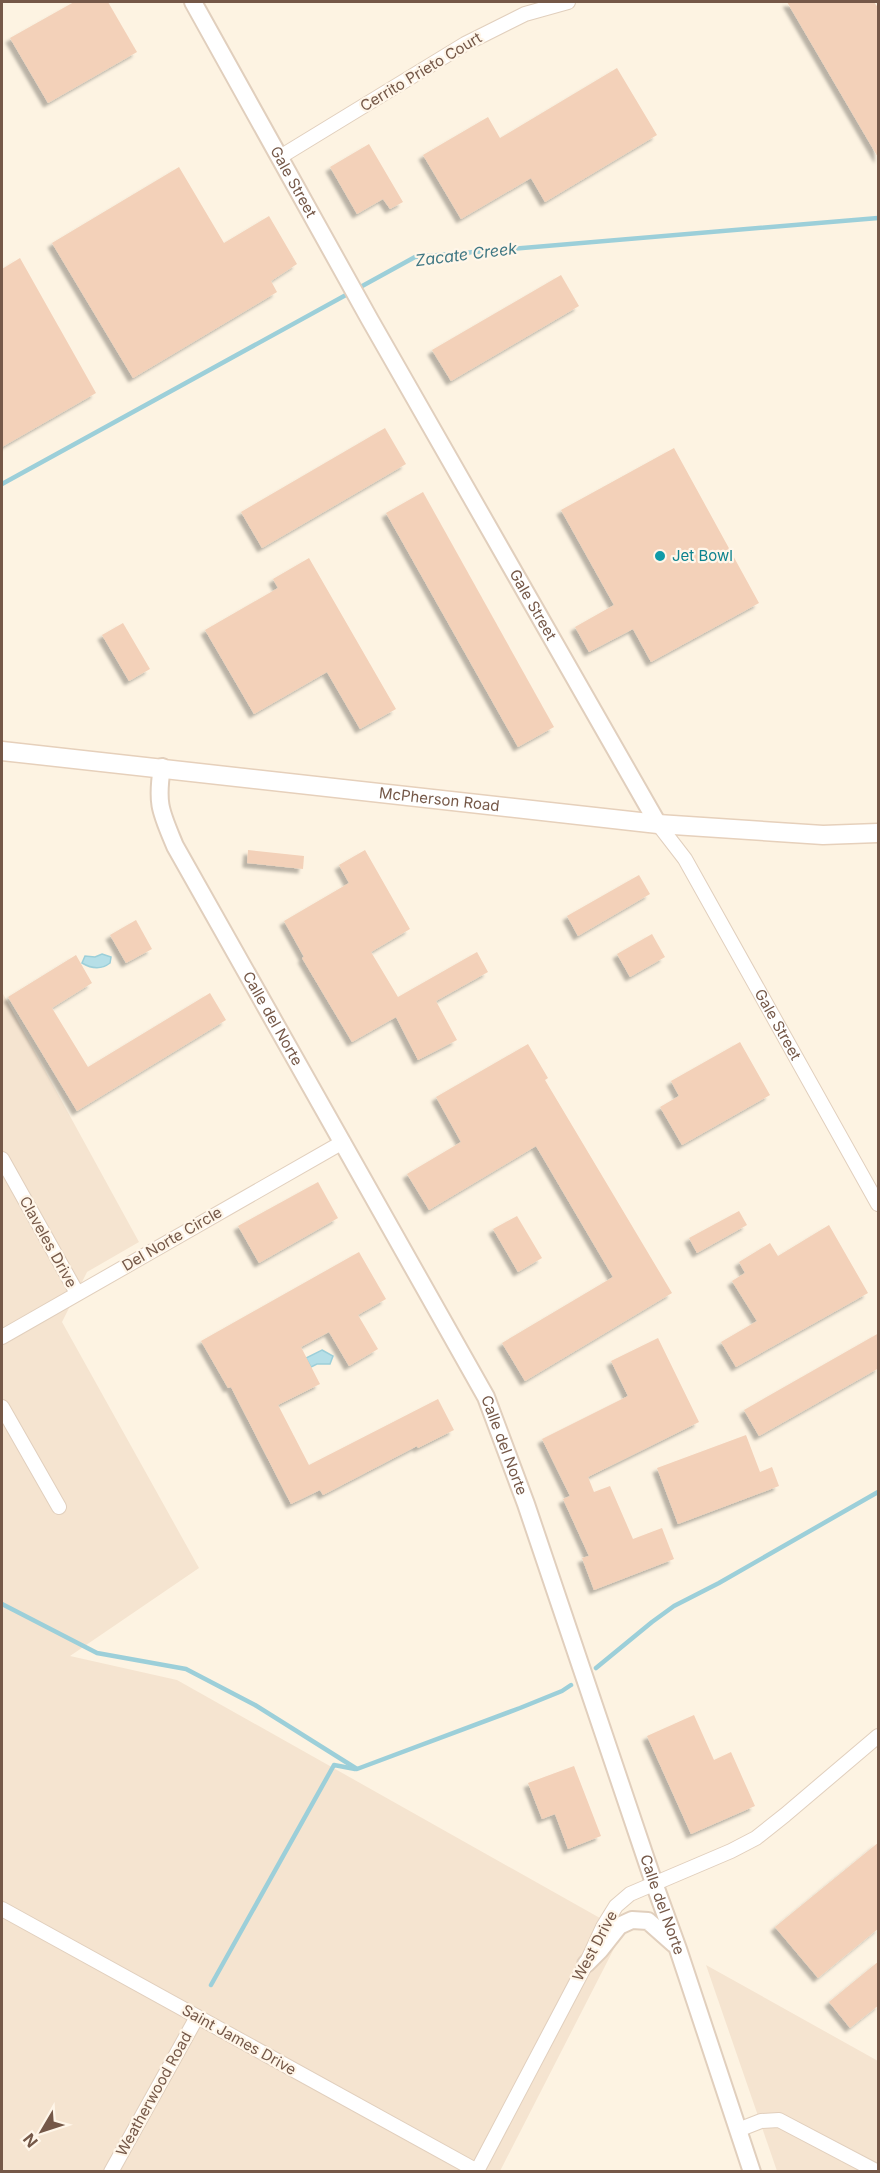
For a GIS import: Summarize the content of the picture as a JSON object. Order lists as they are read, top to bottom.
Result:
{
  "streets": {
    "main road": ["McPherson Road"],
    "street": [
      "Cerrito Prieto Court",
      "Gale Street",
      "Calle del Norte",
      "Del Norte Circle",
      "Claveles Drive",
      "West Drive",
      "Saint James Drive",
      "Weatherwood Road"
    ]
  },
  "crossings": [
    ["Cerrito Prieto Court", "Gale Street"],
    ["Gale Street", "McPherson Road"],
    ["McPherson Road", "Calle del Norte"],
    ["Calle del Norte", "Del Norte Circle"],
    ["Calle del Norte", "West Drive"],
    ["Del Norte Circle", "Claveles Drive"],
    ["West Drive", "Saint James Drive"],
    ["Saint James Drive", "Weatherwood Road"]
  ],
  "water": ["Zacate Creek"],
  "places": ["Jet Bowl"],
  "north": "bottom left"
}
